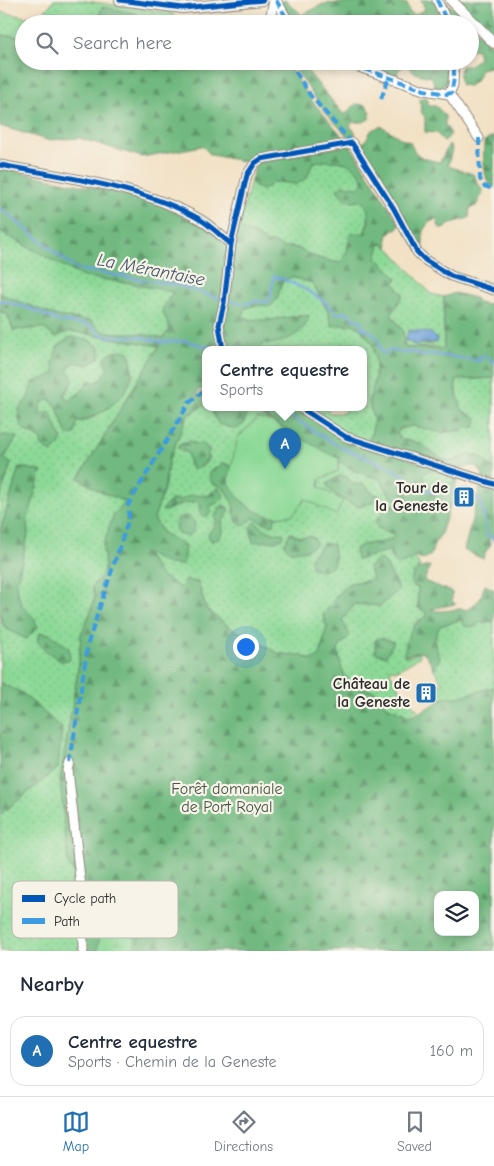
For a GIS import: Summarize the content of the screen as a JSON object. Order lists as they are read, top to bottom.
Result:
{
  "water": ["La Mérantaise"],
  "parks": ["Forêt domaniale de Port Royal"],
  "places": {
    "building": ["Tour de la Geneste", "Château de la Geneste"]
  },
  "legend": ["Cycle path", "Path"],
  "page": {
    "search": "Search here",
    "popup": ["Centre equestre", "Sports"],
    "pins": "A",
    "heading": "Nearby",
    "list": [
      {
        "mark": "A",
        "name": "Centre equestre",
        "note": "Sports · Chemin de la Geneste",
        "value": "160 m"
      }
    ],
    "nav": ["Map", "Directions", "Saved"]
  }
}
